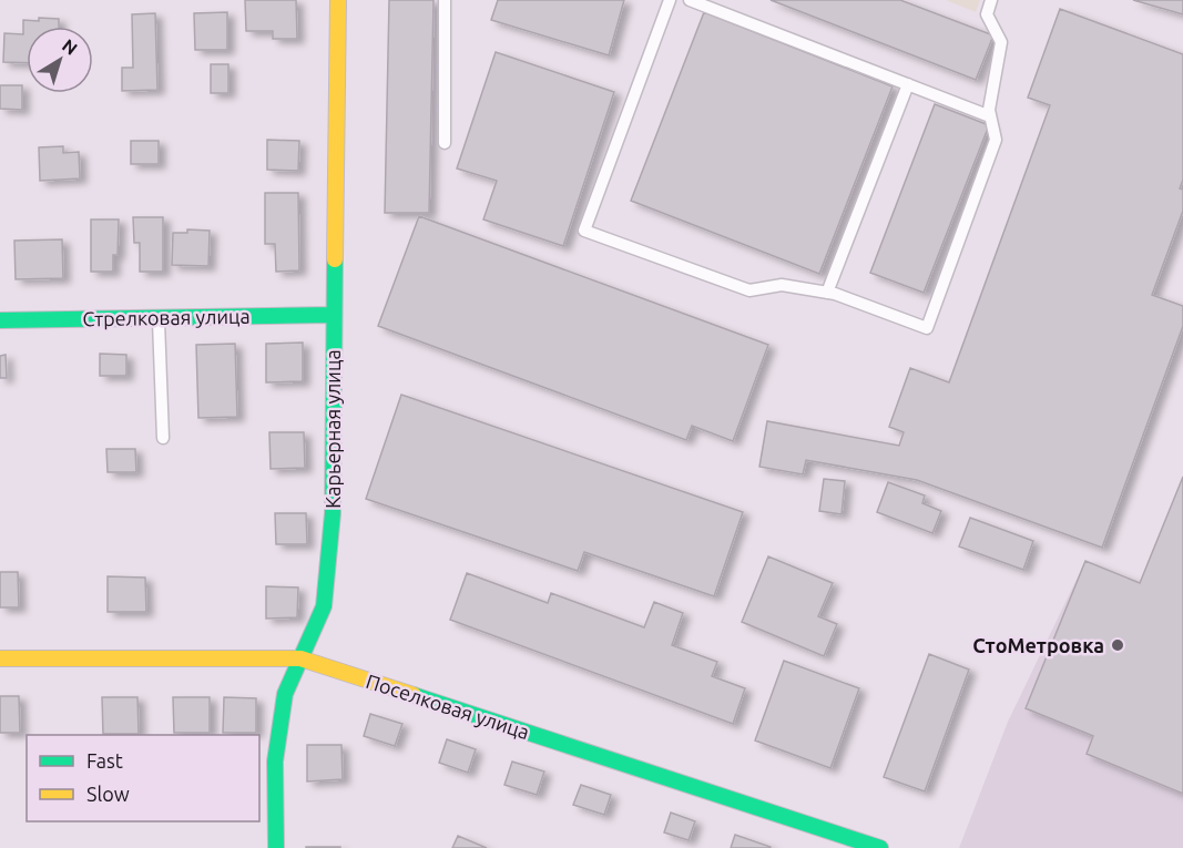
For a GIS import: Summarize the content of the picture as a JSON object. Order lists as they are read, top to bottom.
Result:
{
  "streets": {
    "street": ["Стрелковая улица", "Карьерная улица", "Поселковая улица"]
  },
  "crossings": [
    ["Стрелковая улица", "Карьерная улица"],
    ["Карьерная улица", "Поселковая улица"]
  ],
  "places": ["СтоМетровка"],
  "legend": ["Fast", "Slow"],
  "north": "top right"
}
